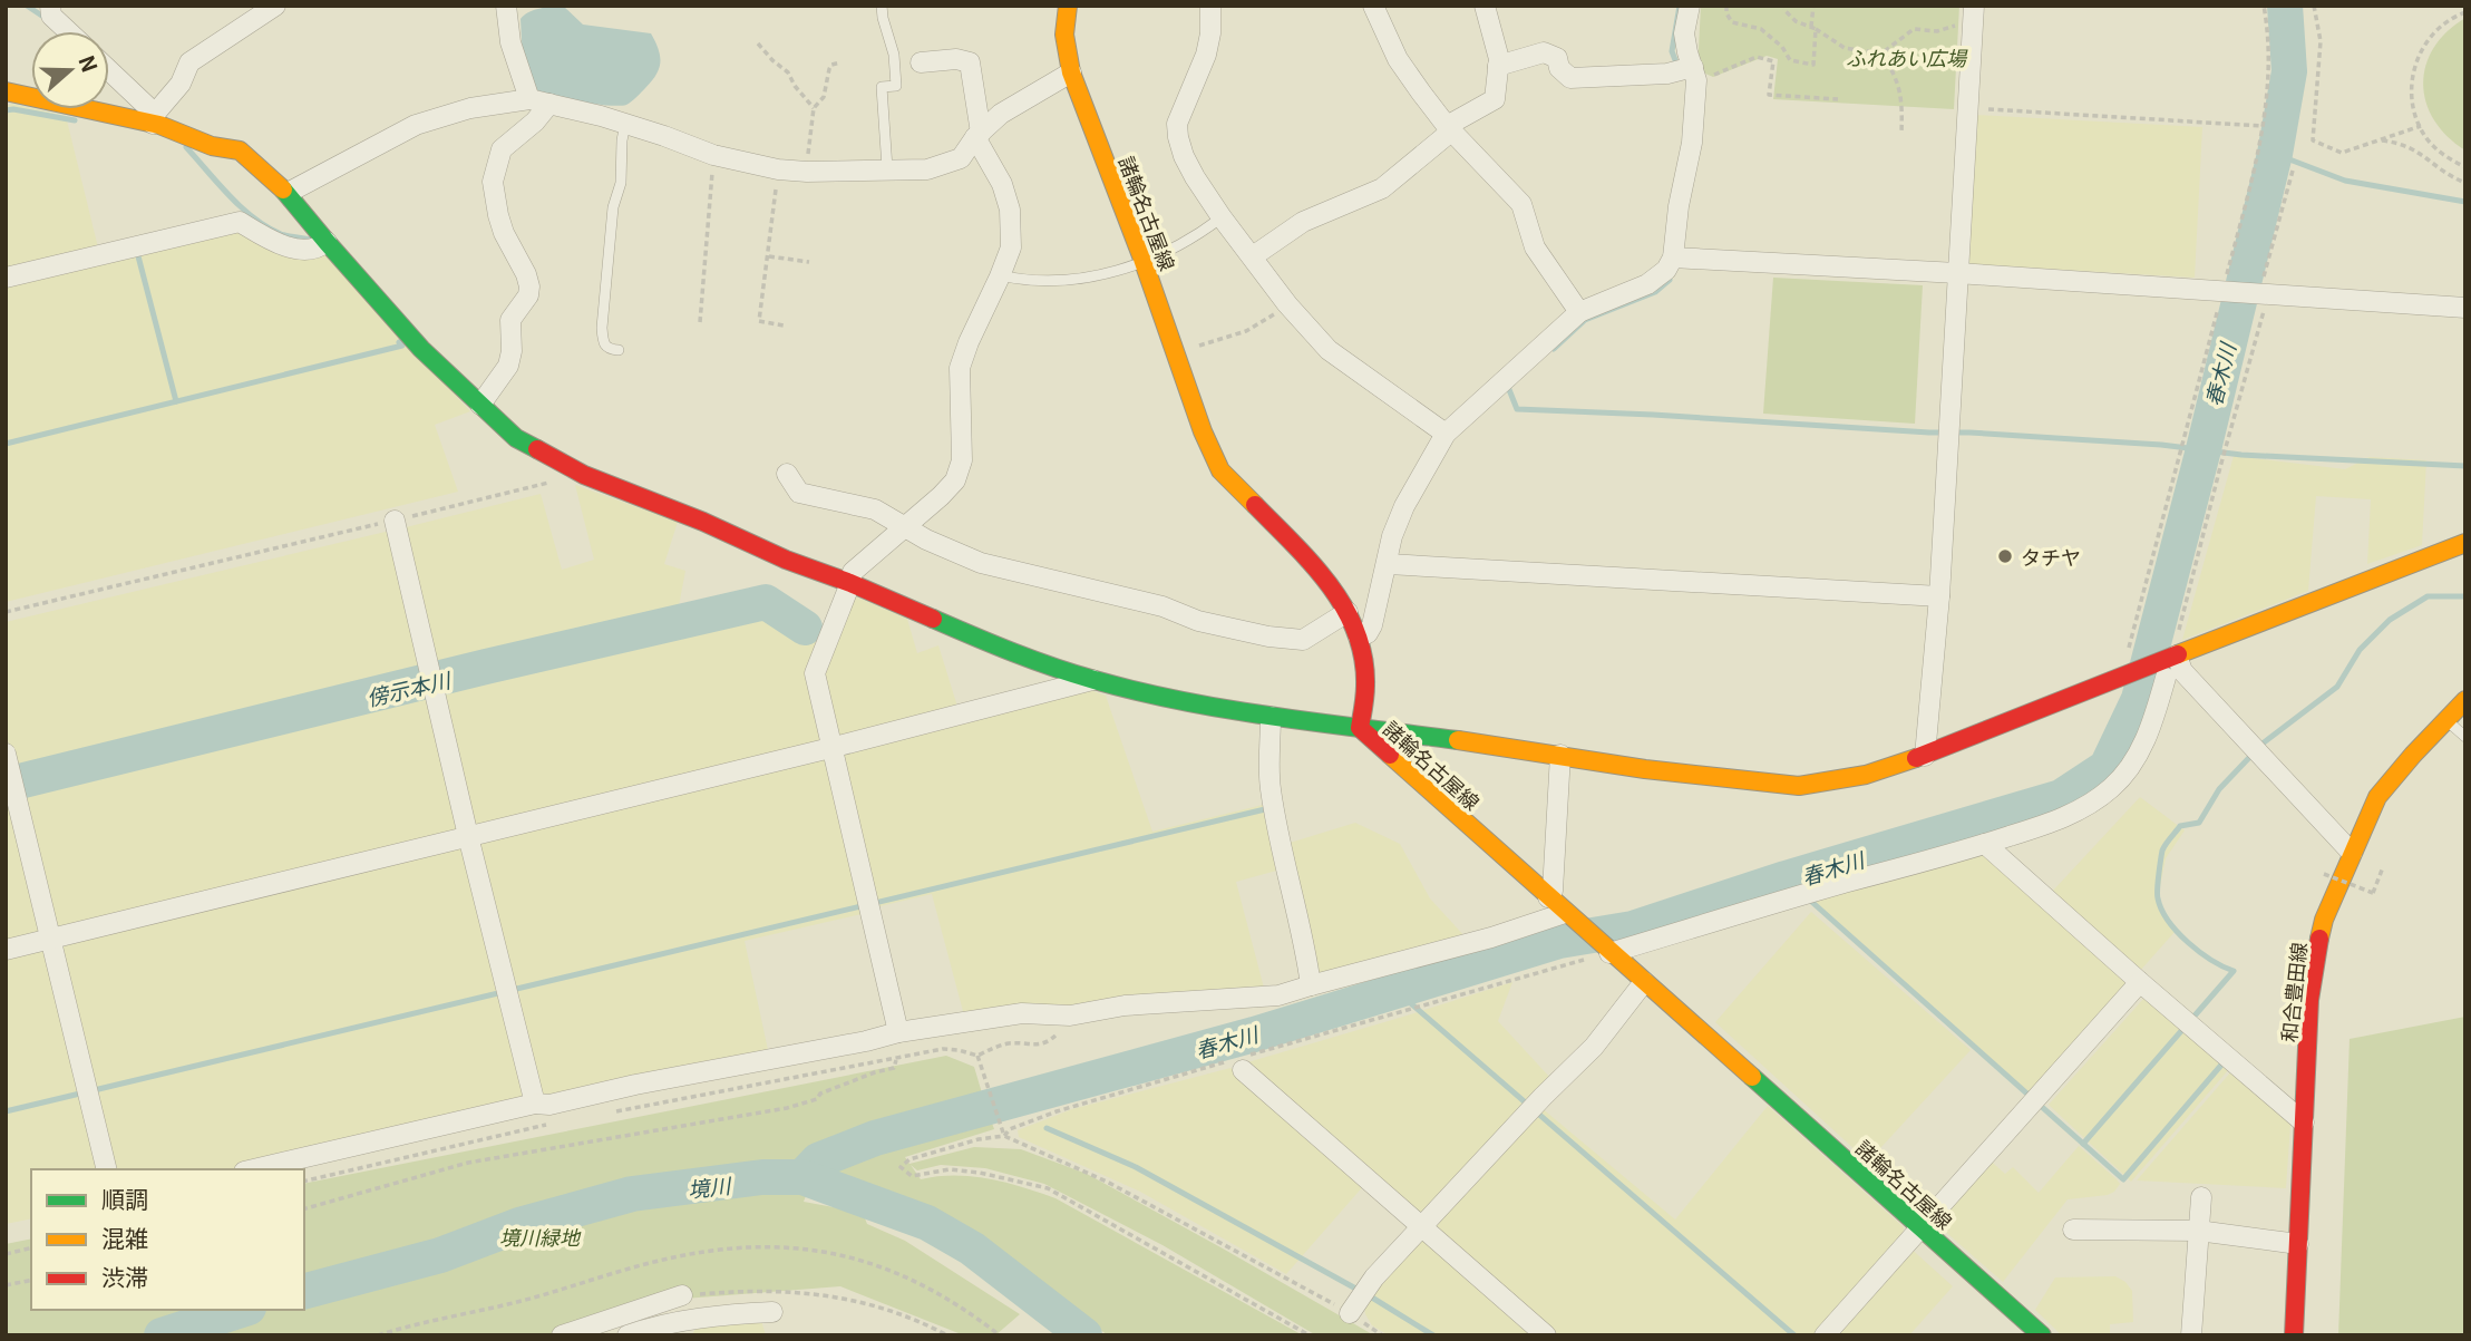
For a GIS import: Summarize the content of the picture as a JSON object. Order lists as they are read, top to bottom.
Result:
{
  "streets": {
    "street": ["諸輪名古屋線", "和合豊田線"]
  },
  "water": ["春木川", "傍示本川", "境川"],
  "parks": ["ふれあい広場", "境川緑地"],
  "places": ["タチヤ"],
  "legend": ["順調", "混雑", "渋滞"],
  "north": "right"
}
